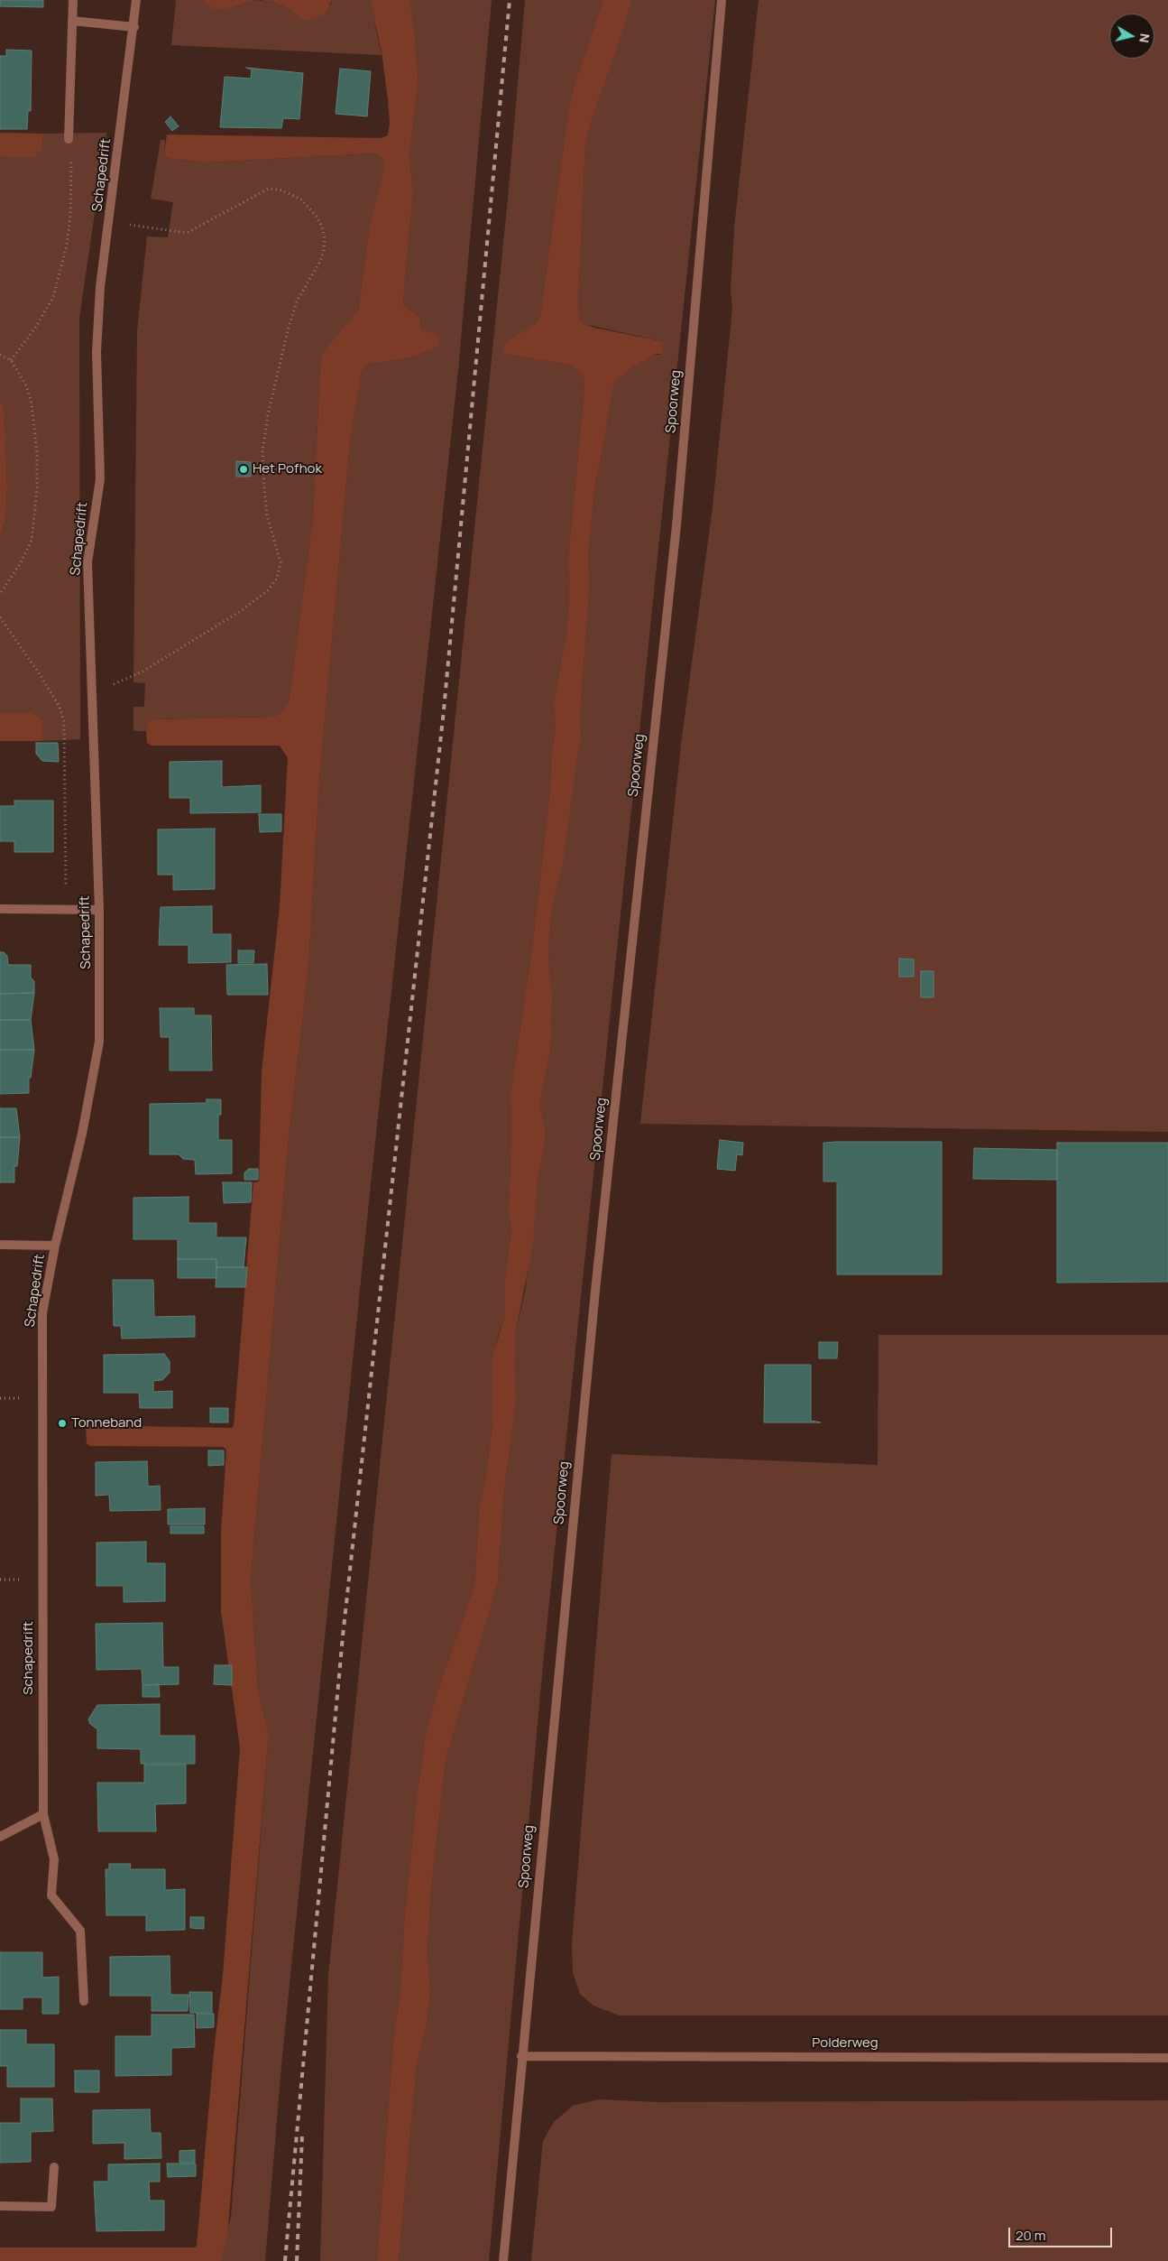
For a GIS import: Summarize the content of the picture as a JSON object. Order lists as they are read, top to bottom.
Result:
{
  "streets": {
    "street": ["Schapedrift", "Spoorweg", "Polderweg"]
  },
  "crossings": [
    ["Spoorweg", "Polderweg"]
  ],
  "places": ["Het Pofhok", "Tonneband"],
  "scale_bar": "20 m",
  "north": "right"
}
